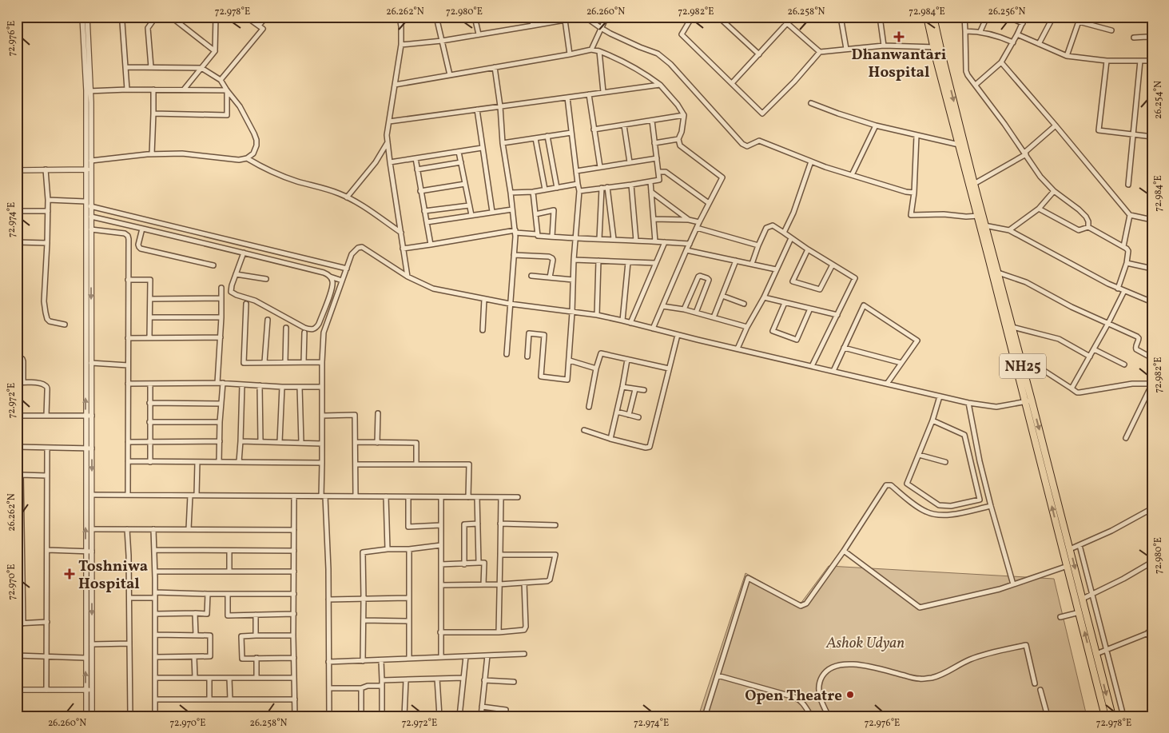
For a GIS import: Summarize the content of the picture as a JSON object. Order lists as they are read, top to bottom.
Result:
{
  "streets": {
    "main road": ["NH25"]
  },
  "parks": ["Ashok Udyan"],
  "places": {
    "health": ["Dhanwantari Hospital", "Toshniwa Hospital"],
    "other": ["Open Theatre"]
  },
  "coordinates": [
    "72.978°E",
    "26.262°N",
    "72.980°E",
    "26.260°N",
    "72.982°E",
    "26.258°N",
    "72.984°E",
    "26.256°N",
    "72.976°E",
    "26.254°N",
    "72.974°E",
    "72.972°E",
    "72.970°E"
  ]
}
